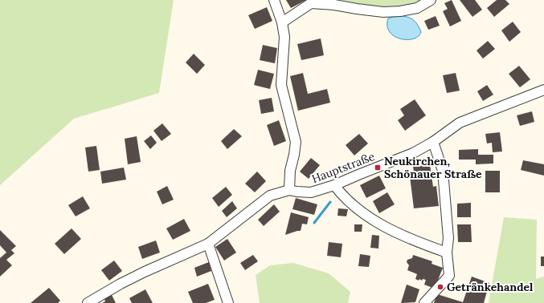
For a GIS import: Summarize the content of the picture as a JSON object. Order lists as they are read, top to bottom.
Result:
{
  "streets": {
    "street": ["Hauptstraße"]
  },
  "places": {
    "transit": ["Neukirchen, Schönauer Straße"],
    "other": ["Getränkehandel"]
  }
}
